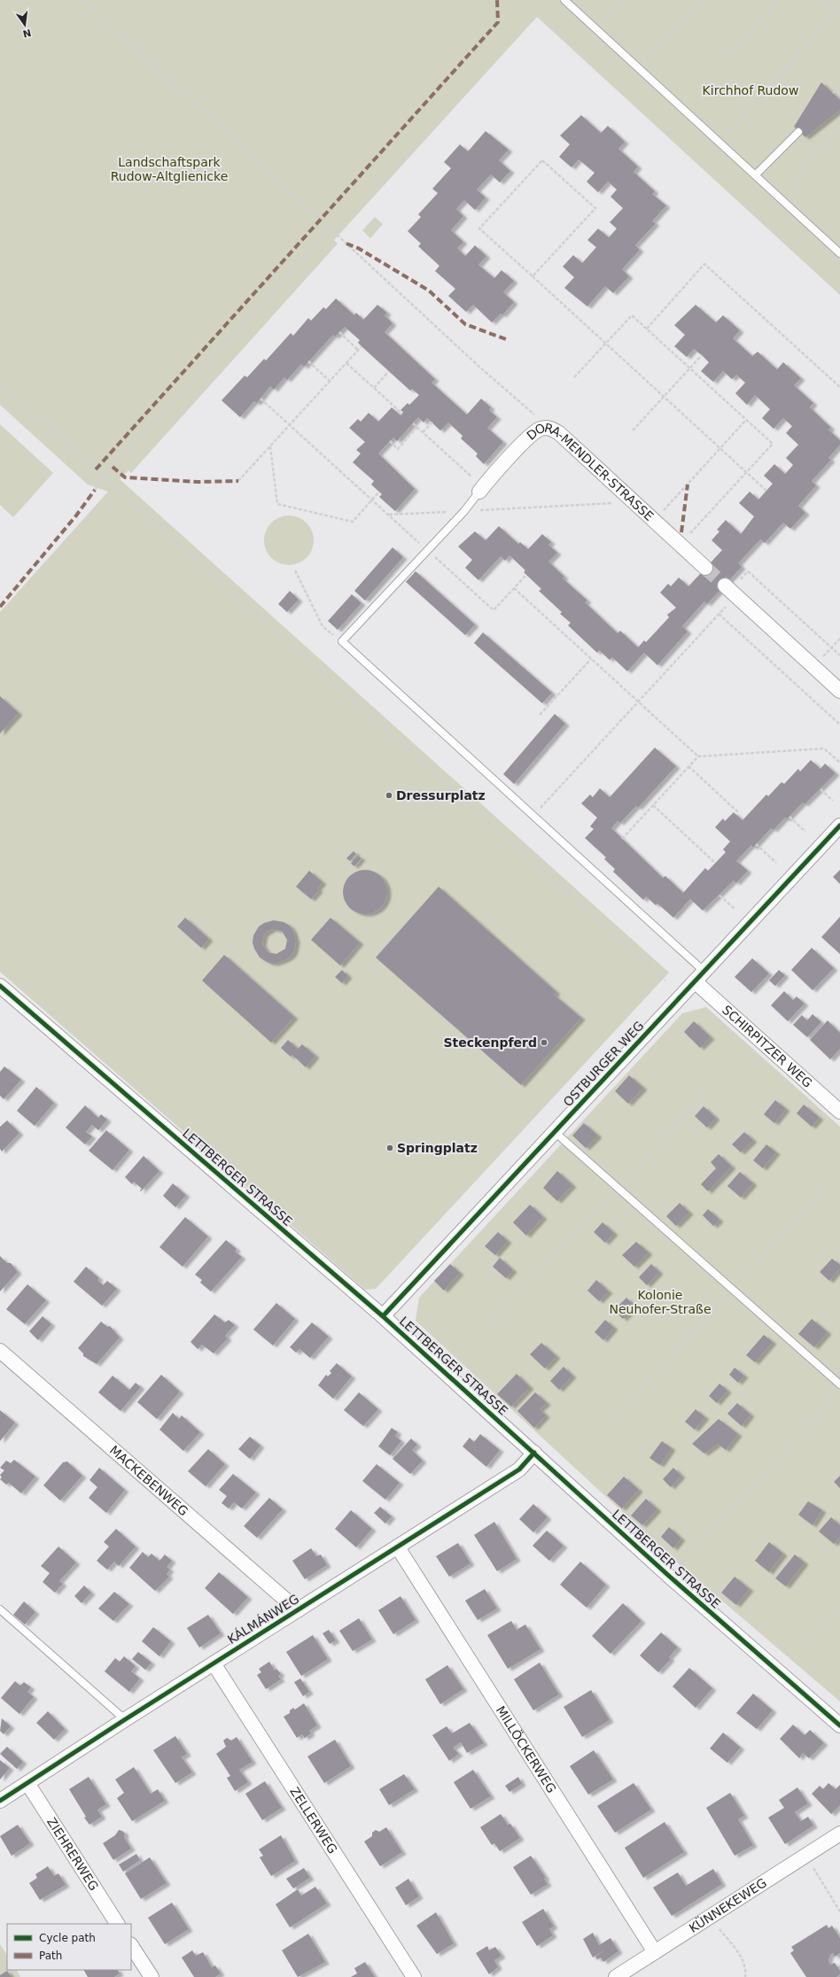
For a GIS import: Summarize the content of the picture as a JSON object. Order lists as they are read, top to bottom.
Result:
{
  "streets": {
    "street": [
      "DORA-MENDLER-STRASSE",
      "SCHIRPITZER WEG",
      "OSTBURGER WEG",
      "LETTBERGER STRASSE",
      "MACKEBENWEG",
      "KÁLMÁNWEG",
      "MILLÖCKERWEG",
      "ZELLERWEG",
      "ZIEHRERWEG",
      "KÜNNEKEWEG"
    ]
  },
  "crossings": [
    ["SCHIRPITZER WEG", "OSTBURGER WEG"],
    ["OSTBURGER WEG", "LETTBERGER STRASSE"],
    ["LETTBERGER STRASSE", "KÁLMÁNWEG"],
    ["MACKEBENWEG", "KÁLMÁNWEG"],
    ["KÁLMÁNWEG", "MILLÖCKERWEG"],
    ["KÁLMÁNWEG", "ZELLERWEG"],
    ["KÁLMÁNWEG", "ZIEHRERWEG"],
    ["MILLÖCKERWEG", "KÜNNEKEWEG"]
  ],
  "parks": ["Kirchhof Rudow", "Landschaftspark Rudow-Altglienicke", "Kolonie Neuhofer-Straße"],
  "places": ["Dressurplatz", "Steckenpferd", "Springplatz"],
  "legend": ["Cycle path", "Path"],
  "north": "bottom"
}
